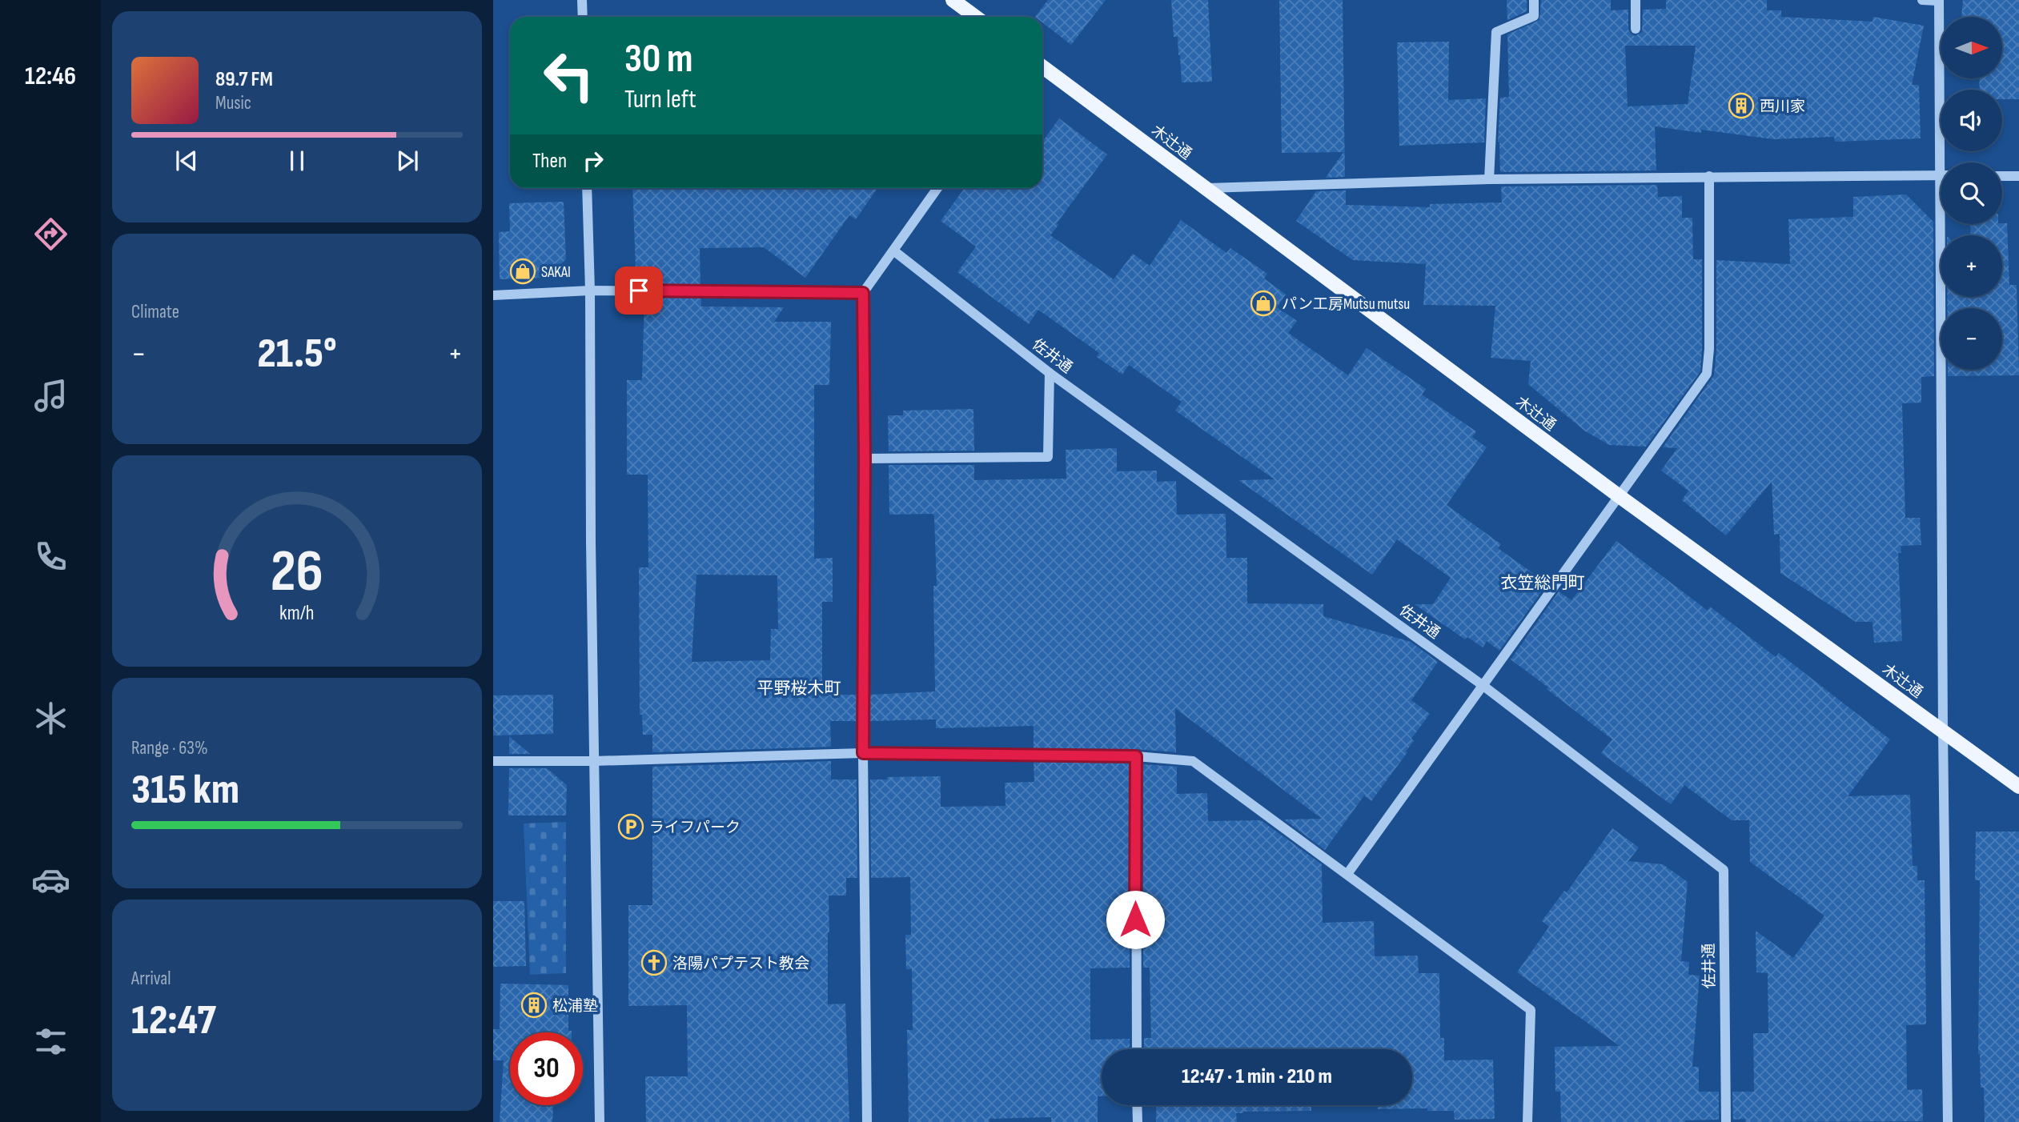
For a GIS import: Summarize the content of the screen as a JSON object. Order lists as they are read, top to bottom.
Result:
{
  "streets": {
    "main road": ["木辻通"],
    "street": ["佐井通"]
  },
  "districts": ["衣笠総門町", "平野桜木町"],
  "places": {
    "building": ["西川家", "松浦塾"],
    "shop": ["SAKAI", "パン工房Mutsu mutsu"],
    "parking": ["ライフパーク"],
    "church": ["洛陽パプテスト教会"]
  },
  "north": "right",
  "page": {
    "tabs": "12:46",
    "map_buttons": ["+", "−"],
    "turn": ["30 m", "Turn left"],
    "song": ["89.7 FM", "Music"],
    "then": "Then",
    "tile": [
      "Climate",
      ["Range · 63%", "315 km"],
      ["Arrival", "12:47"]
    ],
    "heat": ["−", "21.5°", "+"],
    "limit": "30",
    "trip": "12:47 · 1 min · 210 m",
    "gauge": ["26", "km/h"]
  }
}
